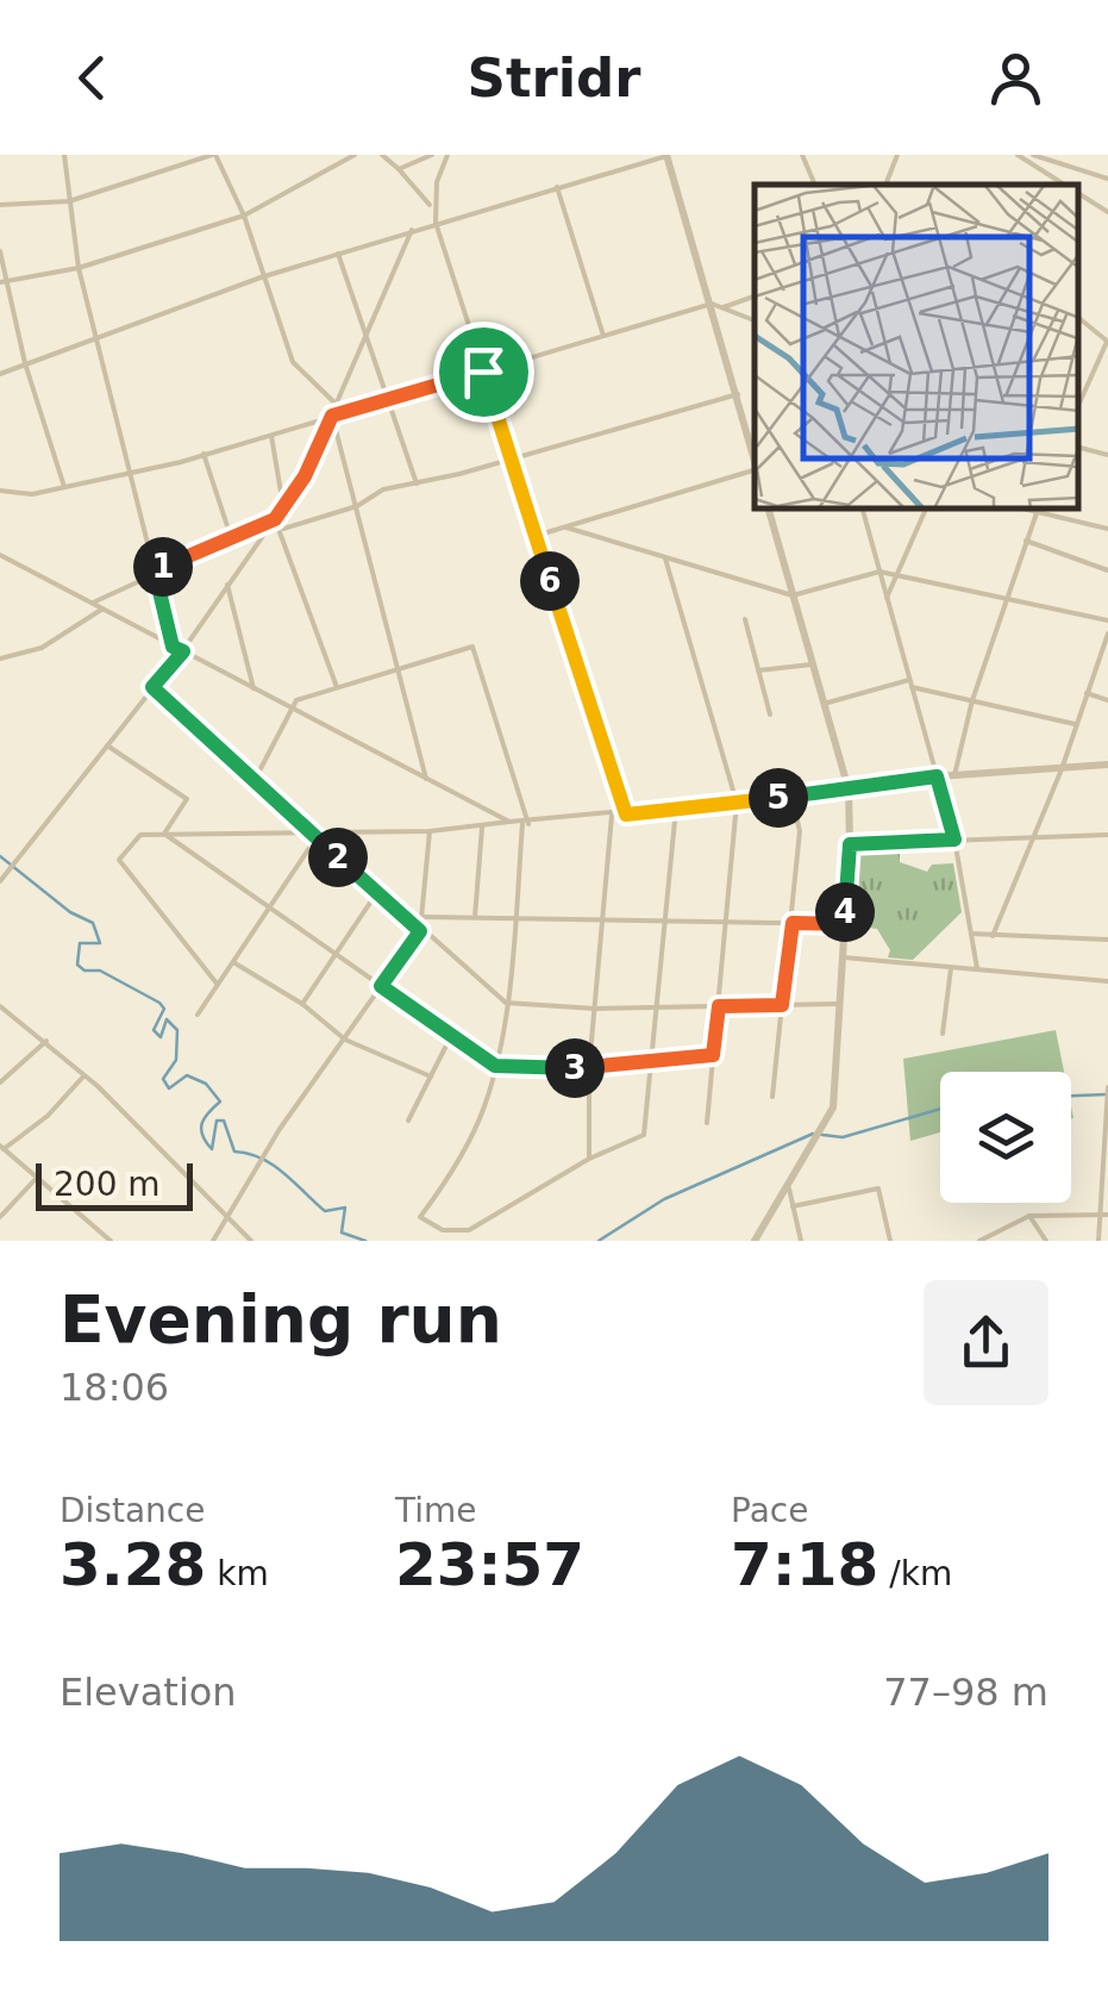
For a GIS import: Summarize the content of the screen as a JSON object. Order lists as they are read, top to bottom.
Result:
{
  "scale_bar": "200 m",
  "page": {
    "header": "Stridr",
    "pins": [
      "1",
      "6",
      "5",
      "2",
      "4",
      "3"
    ],
    "scale": "200 m",
    "heading": ["Evening run", "18:06"],
    "stats": [
      ["Distance", "3.28 km"],
      ["Time", "23:57"],
      ["Pace", "7:18 /km"]
    ],
    "chart": ["Elevation", "77–98 m"]
  }
}
